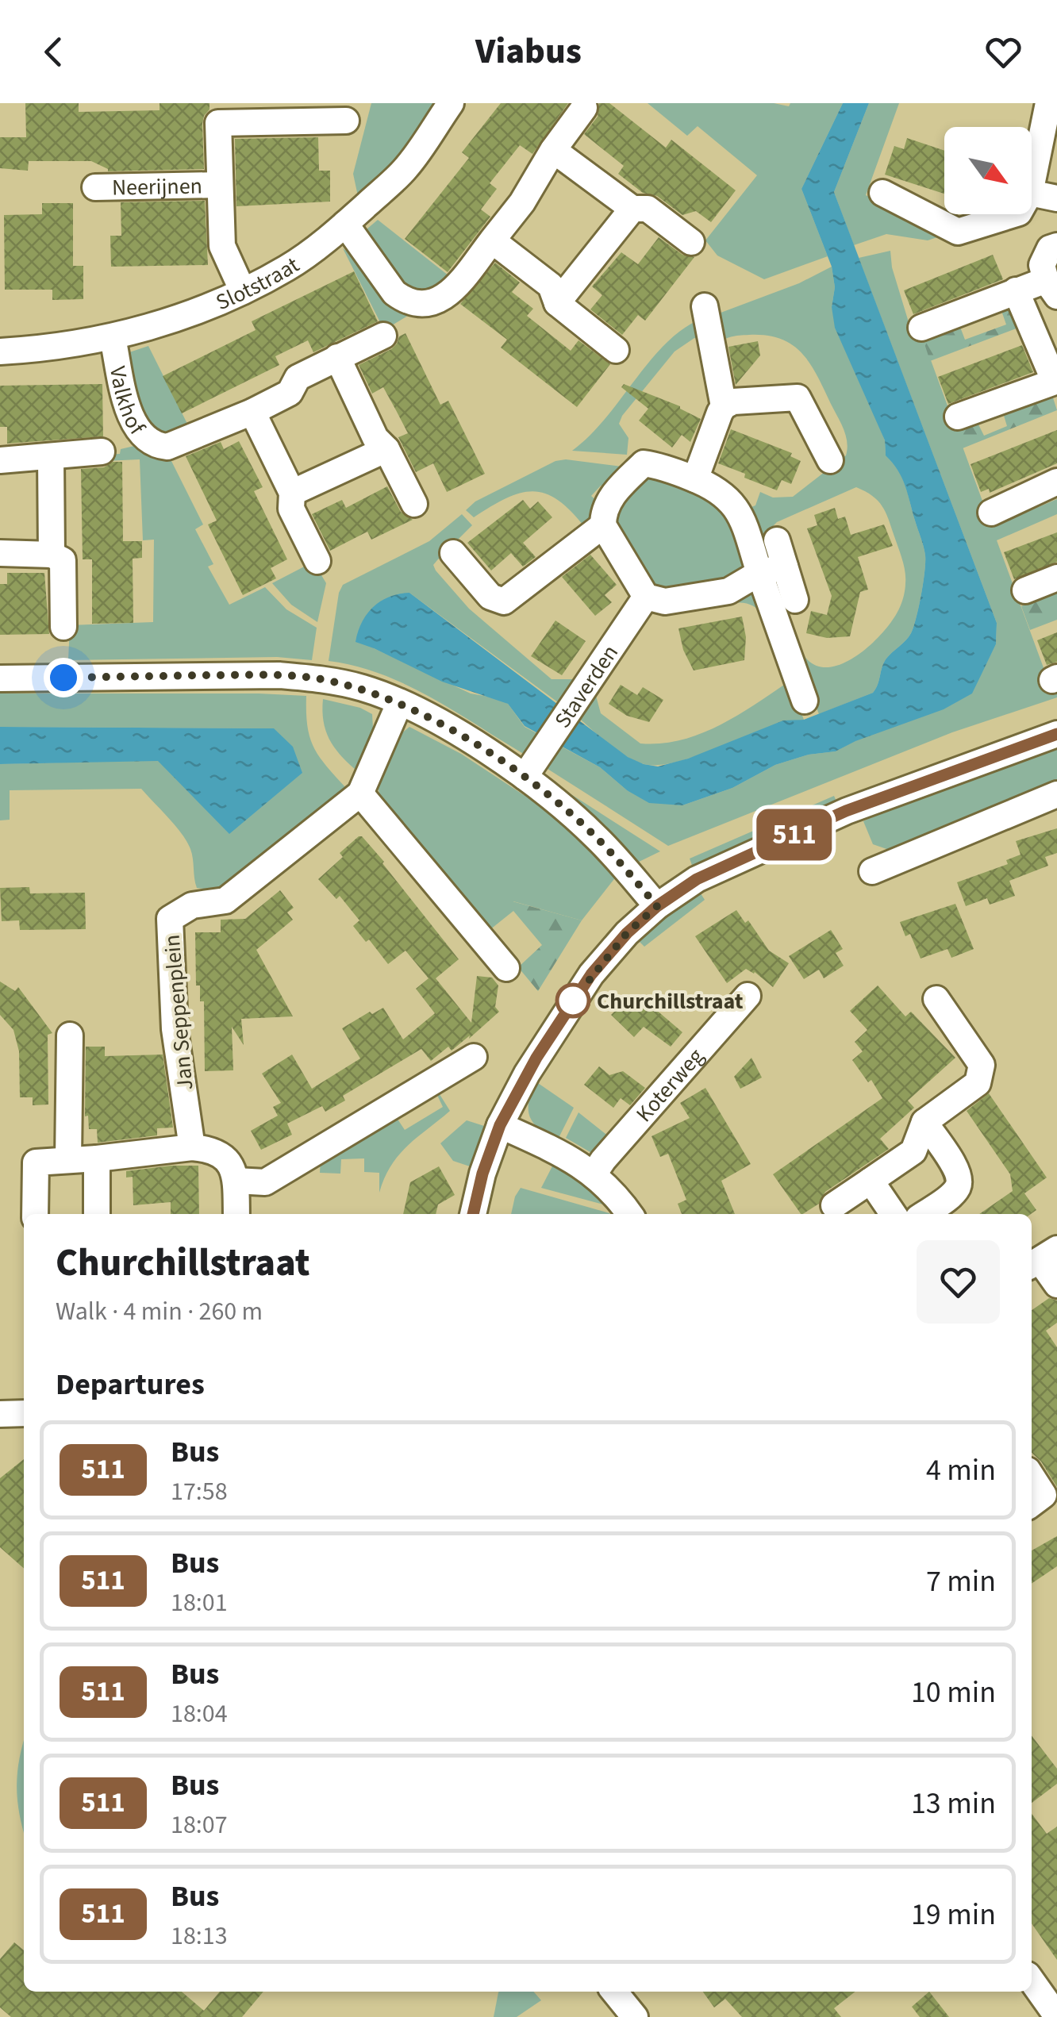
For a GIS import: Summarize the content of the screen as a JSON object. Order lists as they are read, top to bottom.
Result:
{
  "streets": {
    "street": [
      "Neerijnen",
      "Slotstraat",
      "Valkhof",
      "Staverden",
      "Jan Seppenplein",
      "Koterweg"
    ]
  },
  "crossings": [
    ["Neerijnen", "Slotstraat"],
    ["Slotstraat", "Valkhof"]
  ],
  "places": ["Churchillstraat"],
  "lines": ["bus line 511"],
  "north": "bottom right",
  "page": {
    "header": "Viabus",
    "on_map": "511",
    "heading": [
      ["Churchillstraat", "Walk · 4 min · 260 m"],
      "Departures"
    ],
    "list": [
      {
        "mark": "511",
        "name": "Bus",
        "note": "17:58",
        "value": "4 min"
      },
      {
        "mark": "511",
        "name": "Bus",
        "note": "18:01",
        "value": "7 min"
      },
      {
        "mark": "511",
        "name": "Bus",
        "note": "18:04",
        "value": "10 min"
      },
      {
        "mark": "511",
        "name": "Bus",
        "note": "18:07",
        "value": "13 min"
      },
      {
        "mark": "511",
        "name": "Bus",
        "note": "18:13",
        "value": "19 min"
      }
    ]
  }
}
